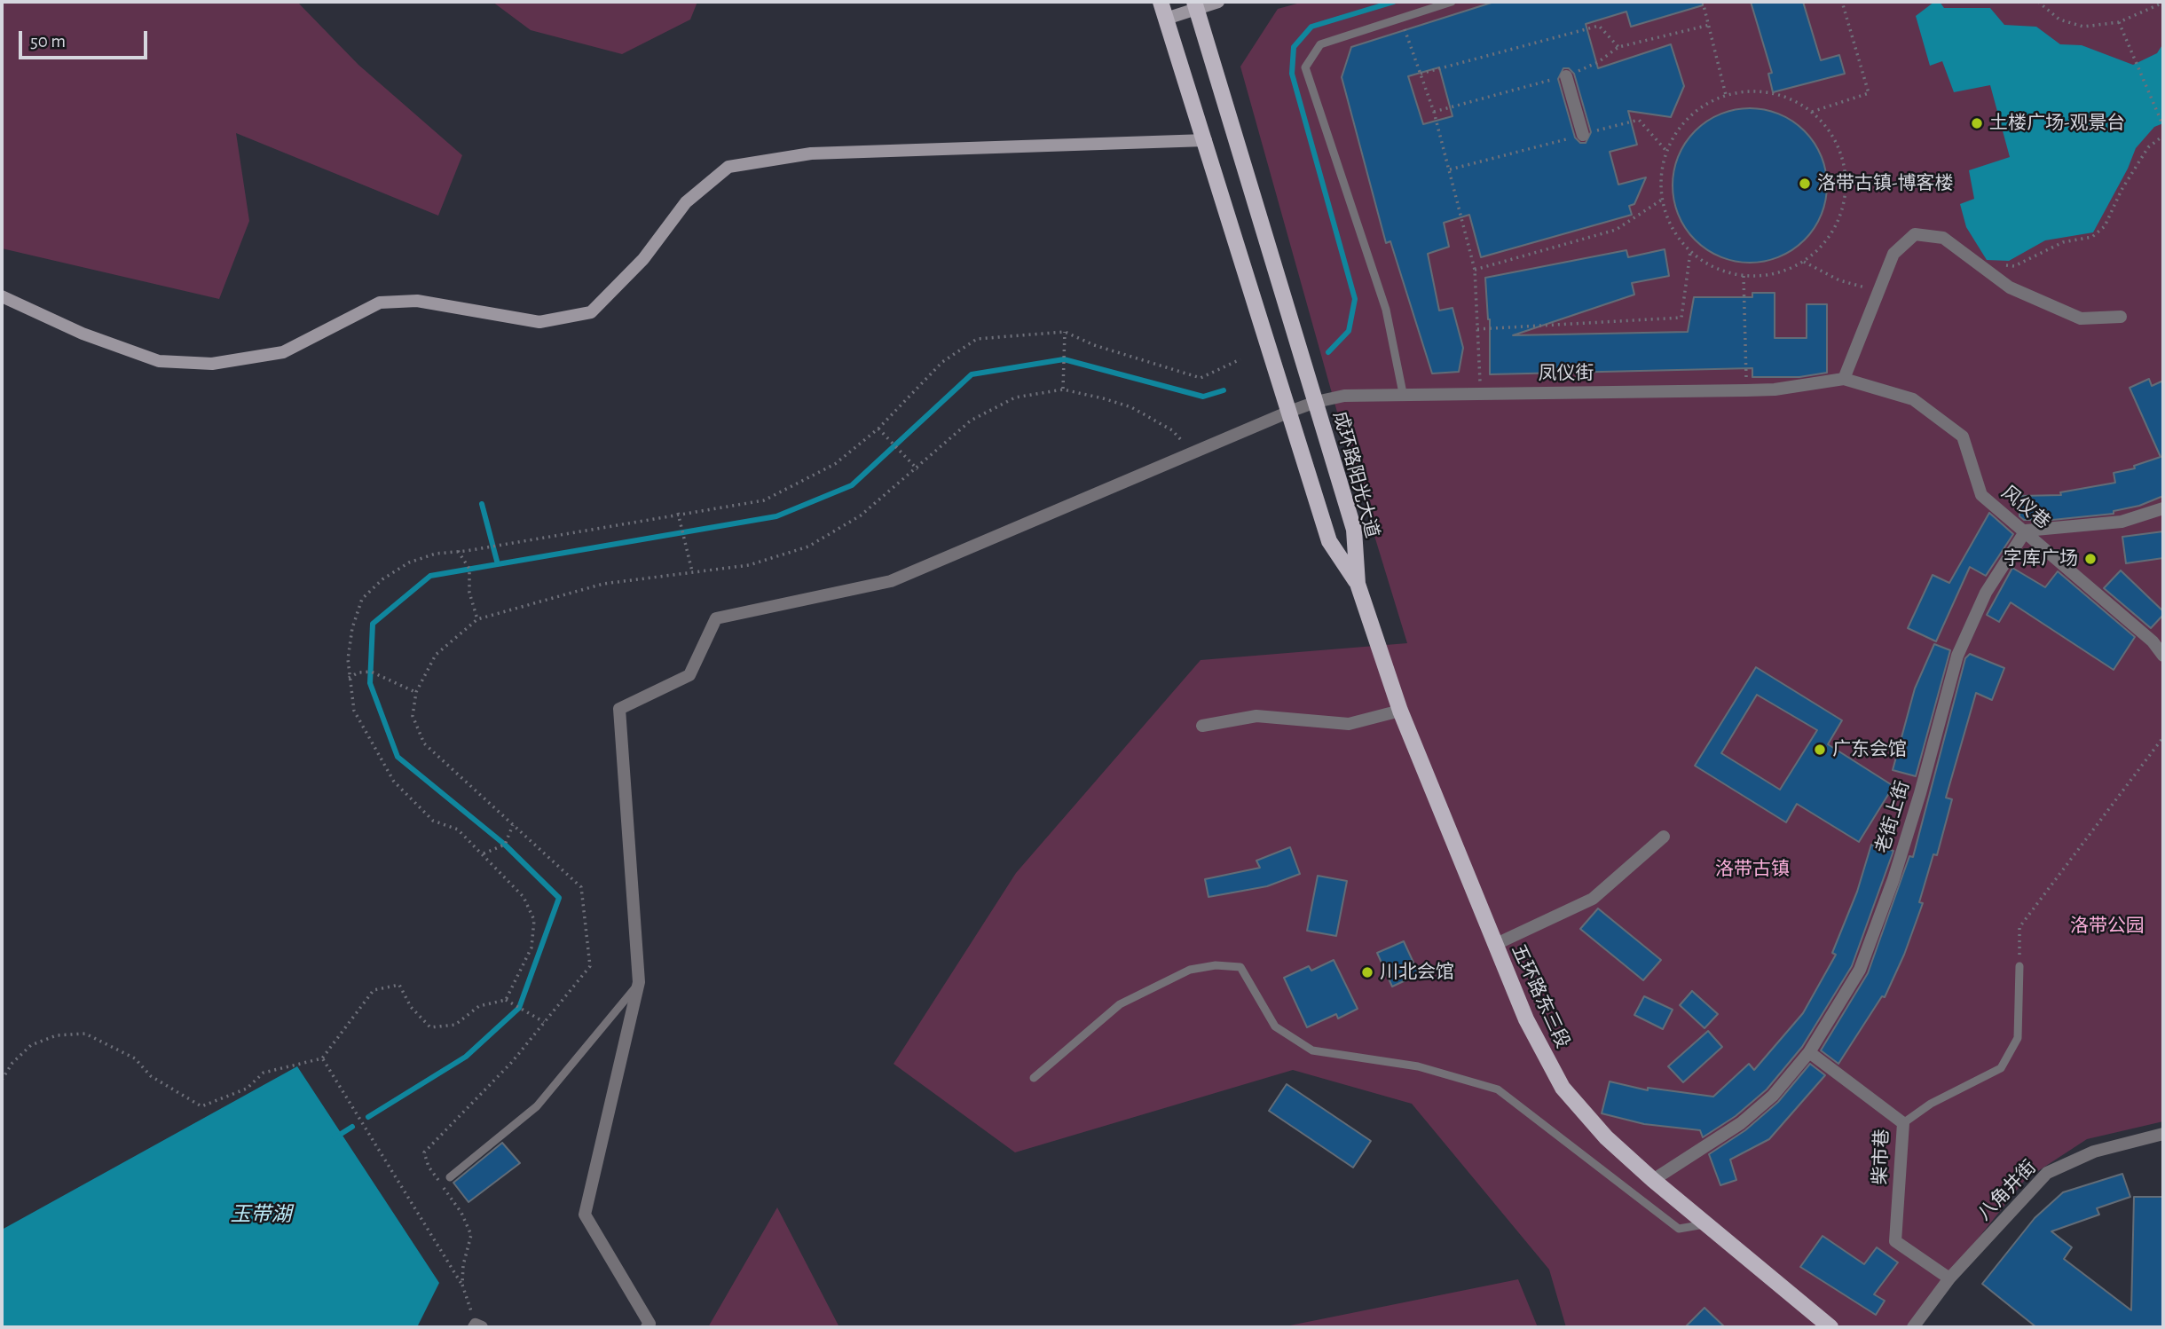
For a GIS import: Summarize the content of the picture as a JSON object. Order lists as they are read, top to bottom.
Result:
{
  "streets": {
    "main road": ["成环路阳光大道", "五环路东三段"],
    "street": [
      "凤仪街",
      "风仪巷",
      "老街上街",
      "柴市巷",
      "八角井街"
    ]
  },
  "crossings": [
    ["凤仪街", "成环路阳光大道"],
    ["凤仪街", "风仪巷"],
    ["成环路阳光大道", "五环路东三段"],
    ["风仪巷", "老街上街"],
    ["老街上街", "五环路东三段"],
    ["老街上街", "柴市巷"],
    ["柴市巷", "八角井街"]
  ],
  "water": ["玉带湖"],
  "parks": ["洛带古镇", "洛带公园"],
  "places": [
    "土楼广场-观景台",
    "洛带古镇-博客楼",
    "字库广场",
    "广东会馆",
    "川北会馆"
  ],
  "scale_bar": "50 m"
}
